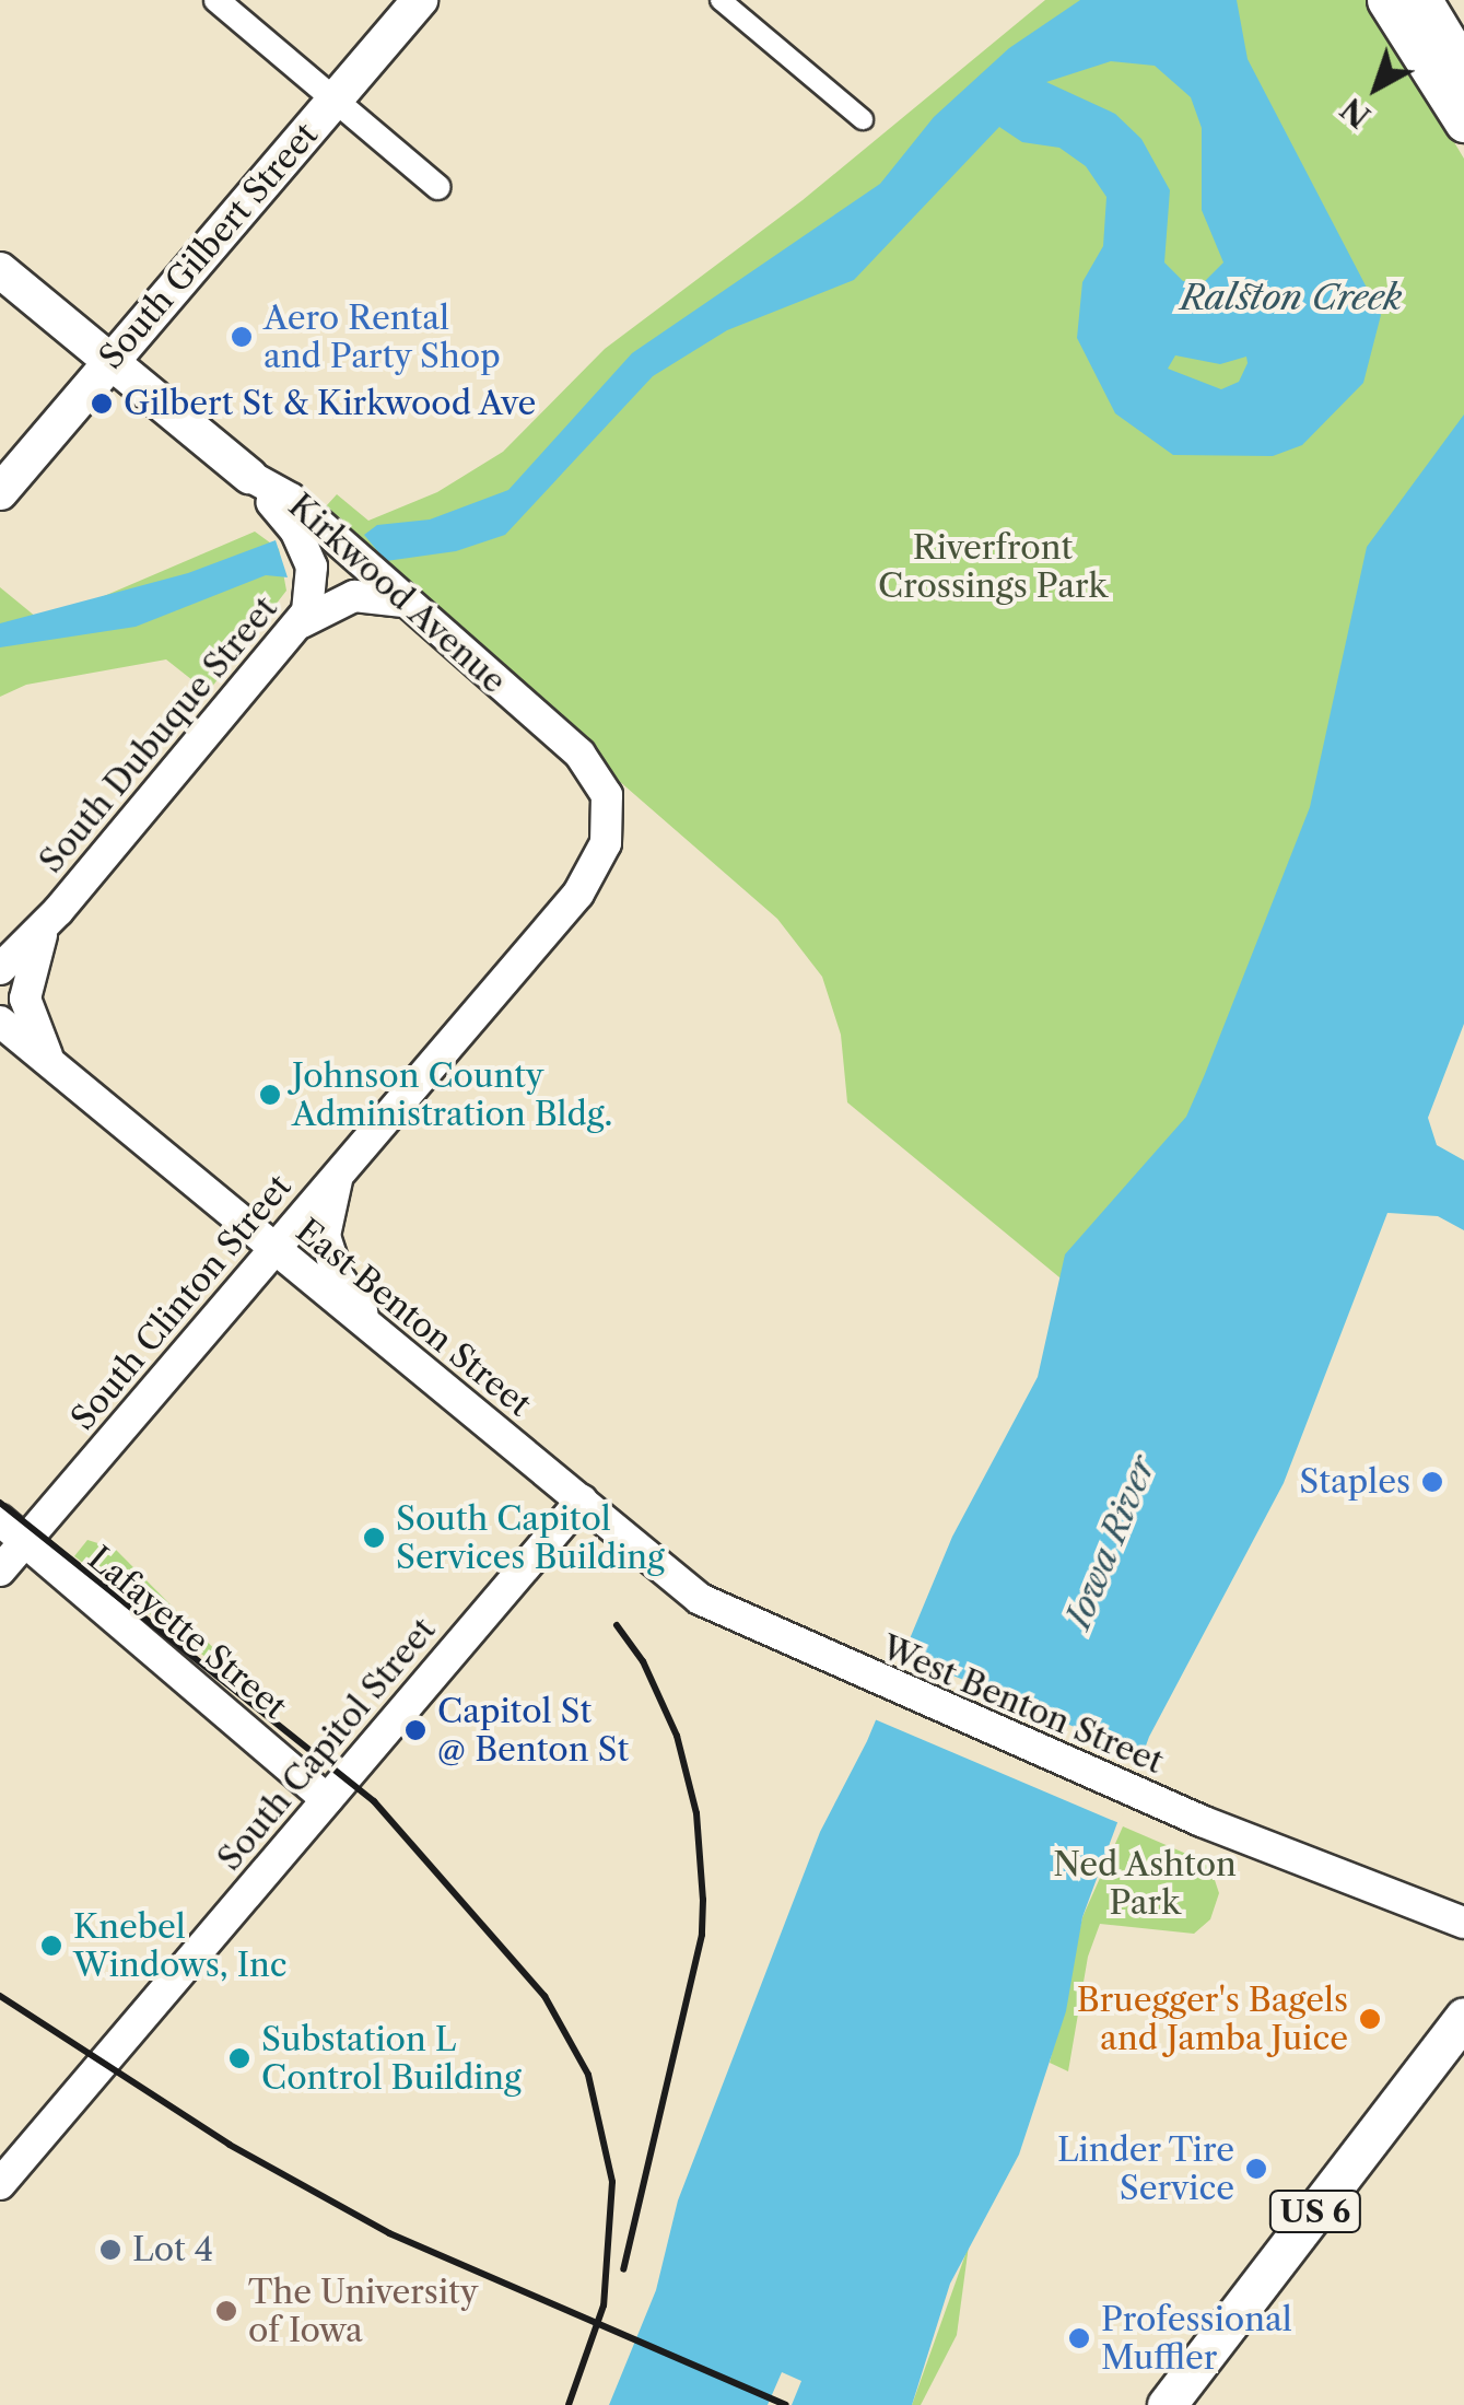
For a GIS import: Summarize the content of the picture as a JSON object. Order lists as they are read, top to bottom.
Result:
{
  "streets": {
    "main road": ["South Gilbert Street", "Kirkwood Avenue", "US 6"],
    "street": [
      "South Dubuque Street",
      "South Clinton Street",
      "East Benton Street",
      "Lafayette Street",
      "West Benton Street",
      "South Capitol Street"
    ]
  },
  "crossings": [
    ["South Gilbert Street", "Kirkwood Avenue"],
    ["Kirkwood Avenue", "South Dubuque Street"],
    ["Kirkwood Avenue", "South Clinton Street"],
    ["South Clinton Street", "East Benton Street"],
    ["South Clinton Street", "Lafayette Street"],
    ["East Benton Street", "West Benton Street"],
    ["East Benton Street", "South Capitol Street"],
    ["Lafayette Street", "South Capitol Street"],
    ["West Benton Street", "South Capitol Street"]
  ],
  "water": ["Ralston Creek", "Iowa River"],
  "parks": ["Riverfront Crossings Park", "Ned Ashton Park"],
  "places": [
    "Aero Rental and Party Shop",
    "Gilbert St & Kirkwood Ave",
    "Johnson County Administration Bldg.",
    "Staples",
    "South Capitol Services Building",
    "Capitol St @ Benton St",
    "Knebel Windows, Inc",
    "Bruegger's Bagels and Jamba Juice",
    "Substation L Control Building",
    "Linder Tire Service",
    "Lot 4",
    "The University of Iowa",
    "Professional Muffler"
  ],
  "north": "bottom left"
}
